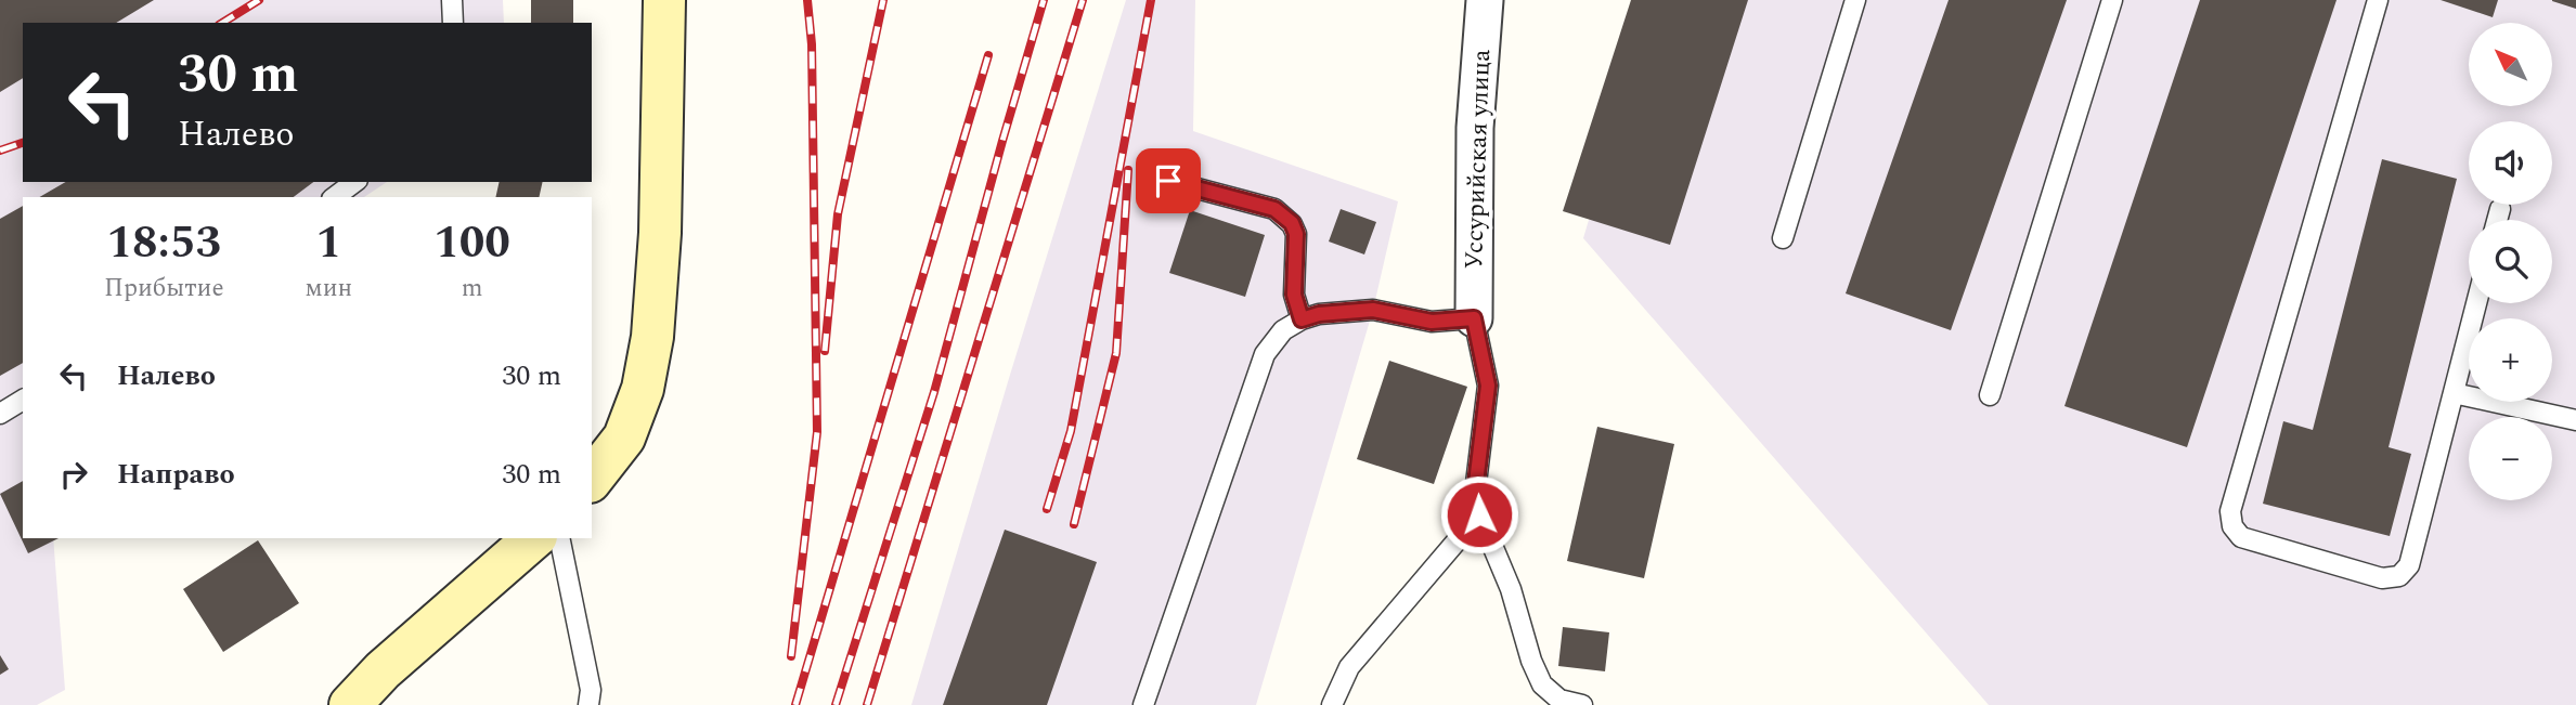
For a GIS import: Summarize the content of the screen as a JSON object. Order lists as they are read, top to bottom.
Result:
{
  "streets": {
    "street": ["Уссурийская улица"]
  },
  "north": "top left",
  "page": {
    "map_buttons": ["+", "−"],
    "turn": ["30 m", "Налево"],
    "eta": [
      "18:53",
      "Прибытие",
      "1",
      "мин",
      "100",
      "m"
    ],
    "list": [
      {
        "name": "Налево",
        "value": "30 m"
      },
      {
        "name": "Направо",
        "value": "30 m"
      }
    ]
  }
}
